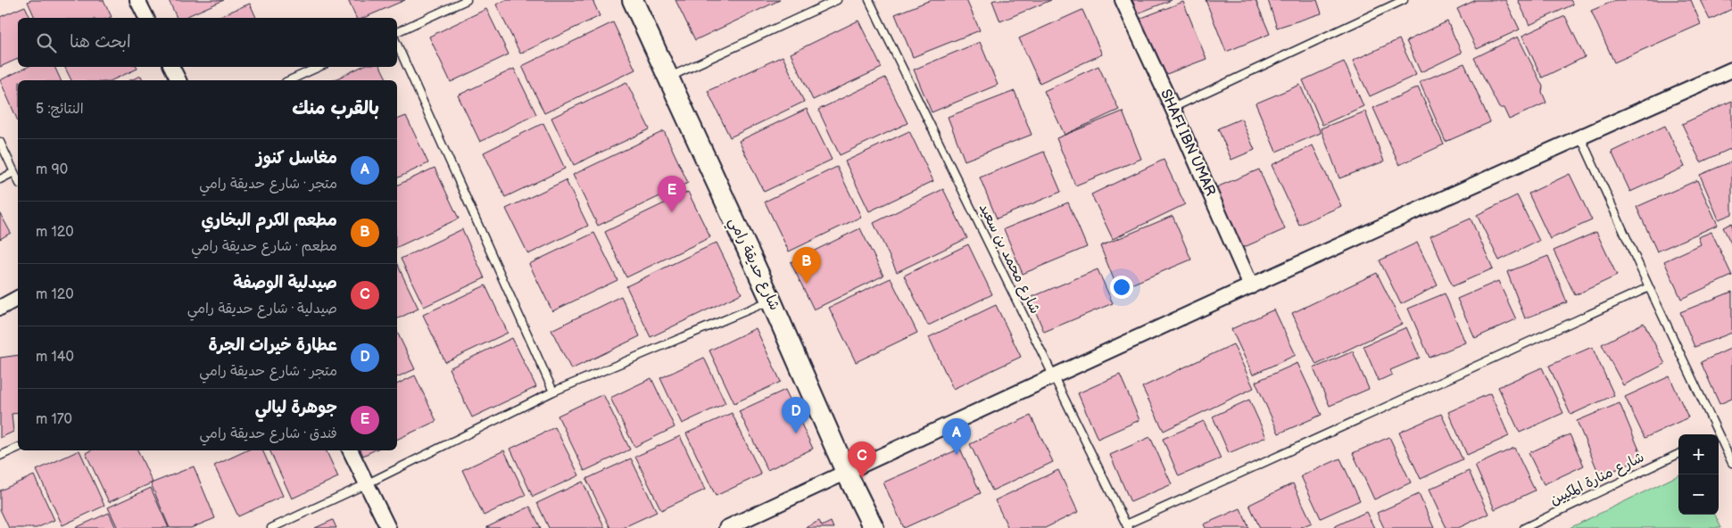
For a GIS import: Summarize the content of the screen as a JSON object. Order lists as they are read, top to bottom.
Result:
{
  "streets": {
    "street": ["SHAFI IBN UMAR", "شارع حديقة رامي"],
    "lane": ["شارع محمد بن سعيد", "شارع منارة المكيين"]
  },
  "page": {
    "search": "ابحث هنا",
    "heading": ["بالقرب منك", "النتائج: 5"],
    "list": [
      {
        "mark": "A",
        "name": "مغاسل كنوز",
        "note": "متجر · شارع حديقة رامي",
        "value": "90 m"
      },
      {
        "mark": "B",
        "name": "مطعم الكرم البخاري",
        "note": "مطعم · شارع حديقة رامي",
        "value": "120 m"
      },
      {
        "mark": "C",
        "name": "صيدلية الوصفة",
        "note": "صيدلية · شارع حديقة رامي",
        "value": "120 m"
      },
      {
        "mark": "D",
        "name": "عطارة خيرات الجرة",
        "note": "متجر · شارع حديقة رامي",
        "value": "140 m"
      },
      {
        "mark": "E",
        "name": "جوهرة ليالي",
        "note": "فندق · شارع حديقة رامي",
        "value": "170 m"
      }
    ],
    "pins": [
      "E",
      "B",
      "D",
      "A",
      "C"
    ],
    "map_buttons": ["+", "−"]
  }
}
